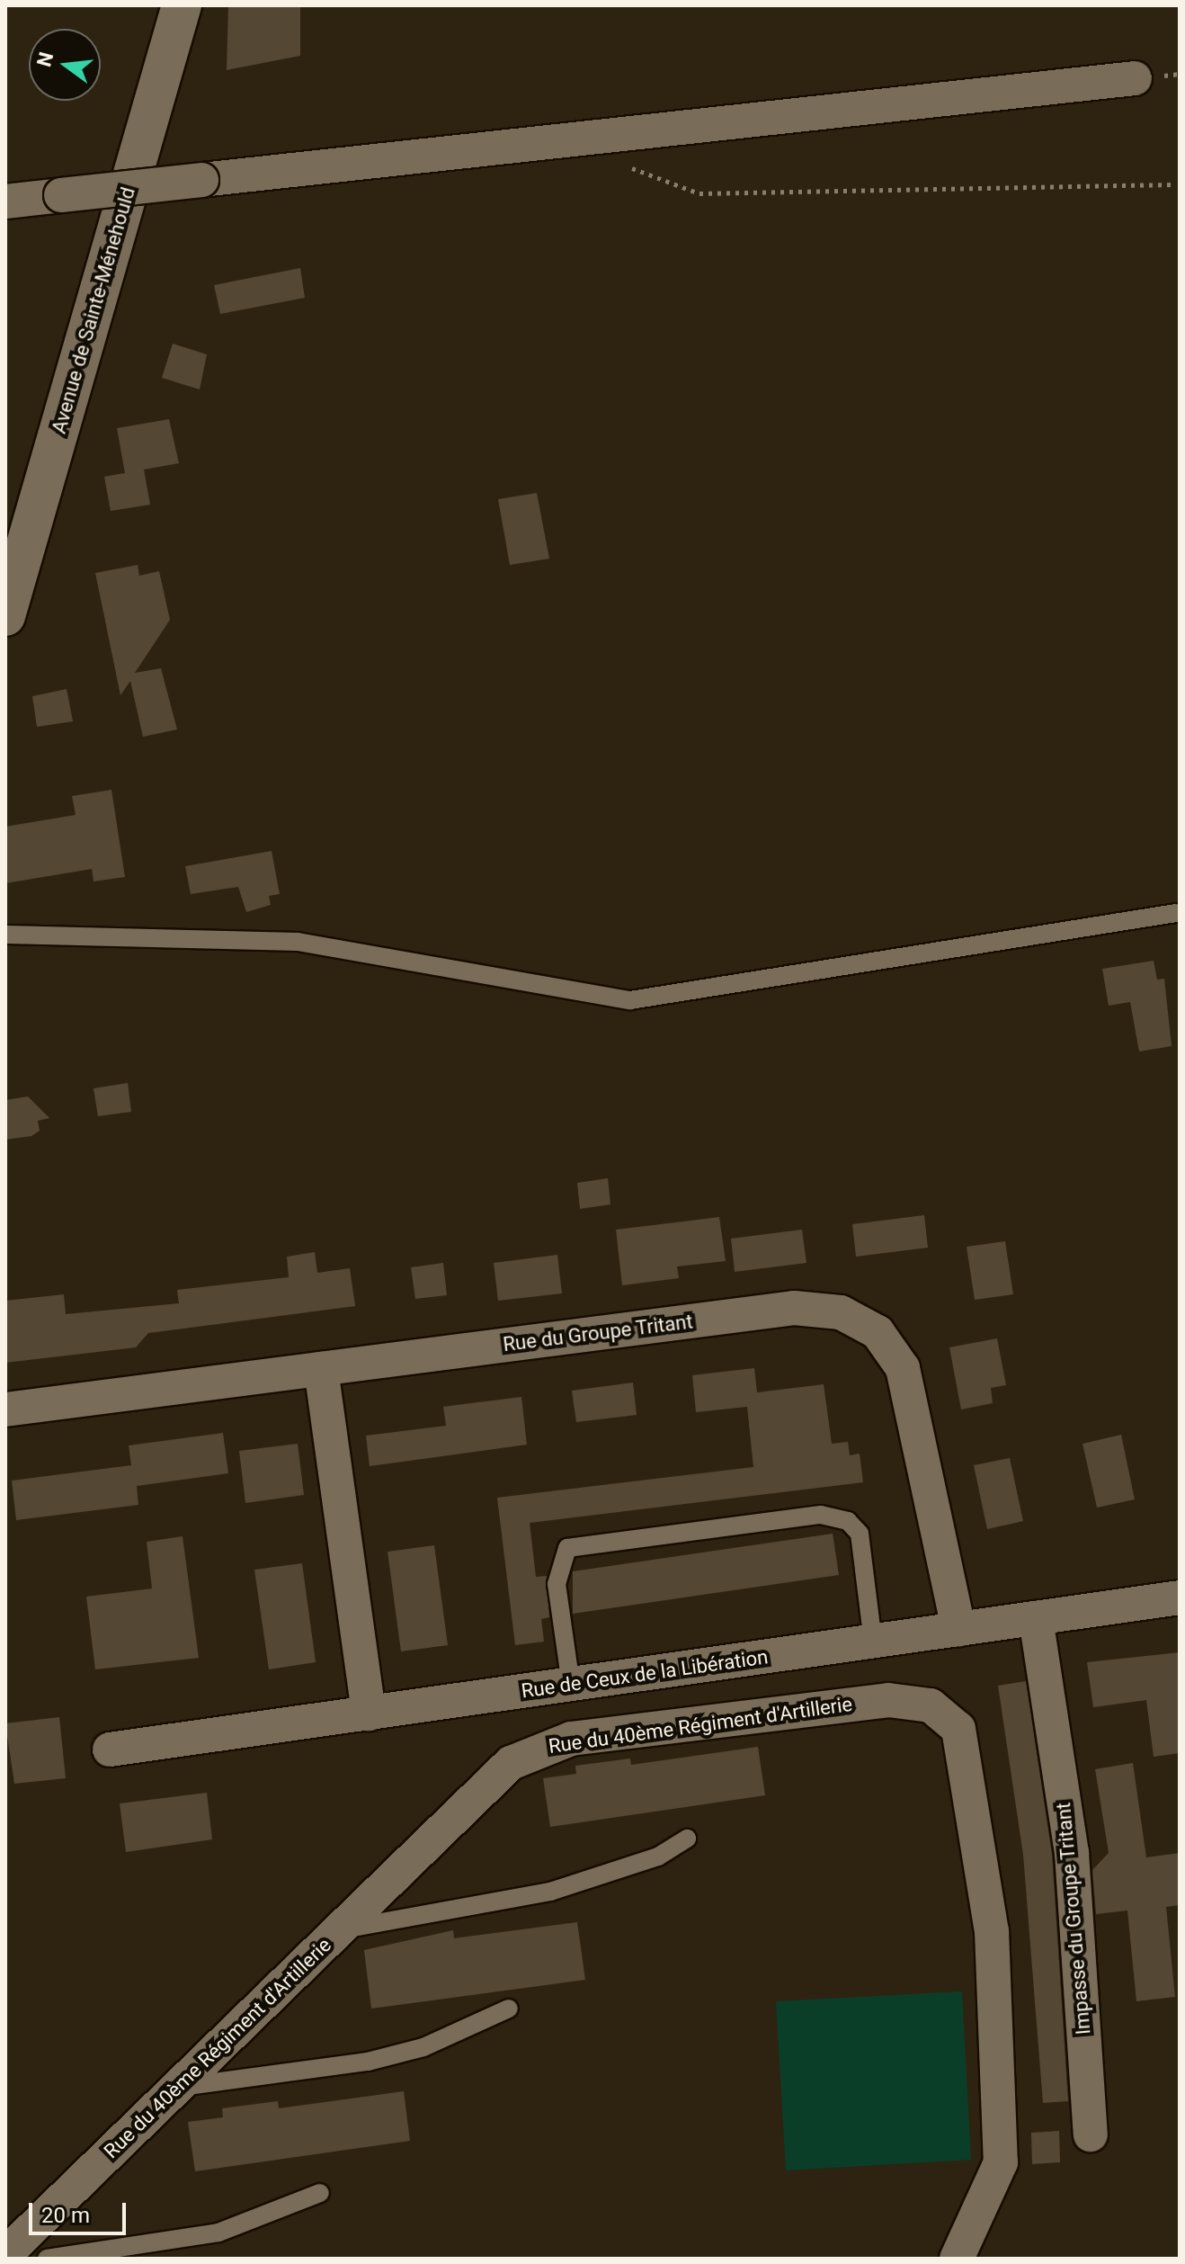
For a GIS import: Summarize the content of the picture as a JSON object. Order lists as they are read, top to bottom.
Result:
{
  "streets": {
    "main road": ["Avenue de Sainte-Ménehould"],
    "street": [
      "Rue du Groupe Tritant",
      "Rue de Ceux de la Libération",
      "Rue du 40ème Régiment d'Artillerie",
      "Impasse du Groupe Tritant"
    ]
  },
  "crossings": [
    ["Rue du Groupe Tritant", "Rue de Ceux de la Libération"],
    ["Rue de Ceux de la Libération", "Impasse du Groupe Tritant"]
  ],
  "scale_bar": "20 m",
  "north": "left"
}
